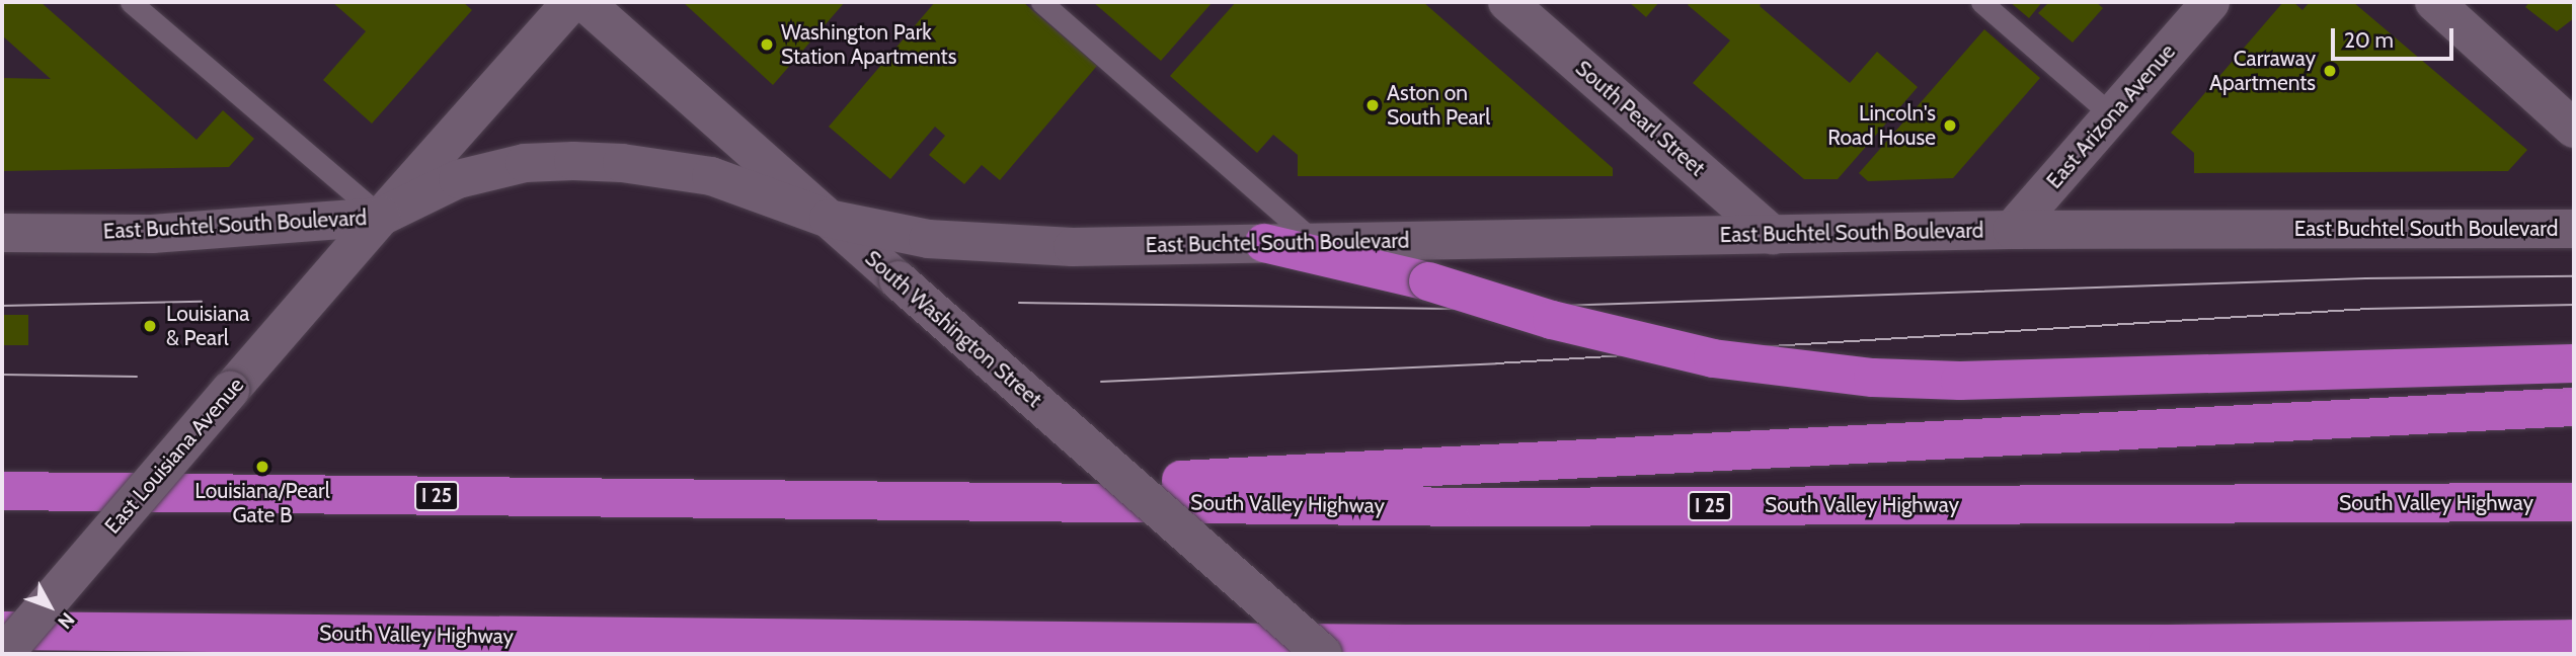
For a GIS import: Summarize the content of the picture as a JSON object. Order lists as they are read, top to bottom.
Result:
{
  "streets": {
    "highway": ["I 25", "South Valley Highway"],
    "main road": [
      "East Arizona Avenue",
      "South Pearl Street",
      "East Buchtel South Boulevard",
      "South Washington Street",
      "East Louisiana Avenue"
    ]
  },
  "crossings": [
    ["East Arizona Avenue", "East Buchtel South Boulevard"],
    ["South Pearl Street", "East Buchtel South Boulevard"],
    ["East Buchtel South Boulevard", "South Washington Street"],
    ["East Buchtel South Boulevard", "East Louisiana Avenue"]
  ],
  "places": [
    "Washington Park Station Apartments",
    "Carraway Apartments",
    "Aston on South Pearl",
    "Lincoln's Road House",
    "Louisiana & Pearl",
    "Louisiana/Pearl Gate B"
  ],
  "scale_bar": "20 m",
  "north": "bottom right"
}
